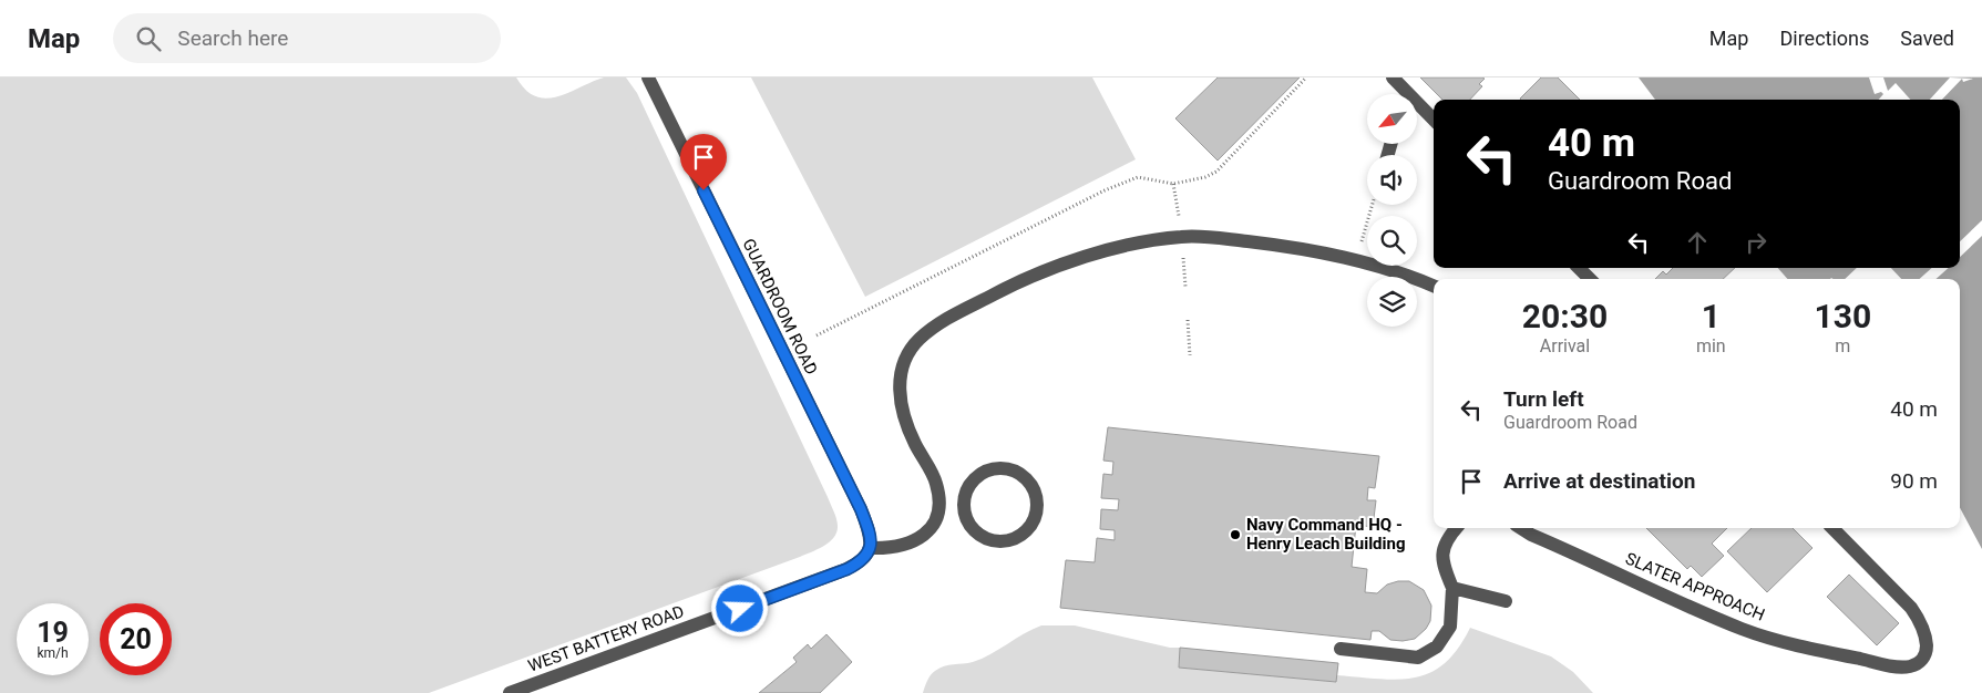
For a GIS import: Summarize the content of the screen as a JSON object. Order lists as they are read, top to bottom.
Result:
{
  "streets": {
    "lane": ["GUARDROOM ROAD", "SLATER APPROACH", "WEST BATTERY ROAD"]
  },
  "crossings": [
    ["GUARDROOM ROAD", "WEST BATTERY ROAD"]
  ],
  "places": ["Navy Command HQ - Henry Leach Building"],
  "north": "bottom left",
  "page": {
    "header": "Map",
    "search": "Search here",
    "nav": ["Map", "Directions", "Saved"],
    "turn": ["40 m", "Guardroom Road"],
    "eta": [
      "20:30",
      "Arrival",
      "1",
      "min",
      "130",
      "m"
    ],
    "list": [
      {
        "name": "Turn left",
        "note": "Guardroom Road",
        "value": "40 m"
      },
      {
        "name": "Arrive at destination",
        "value": "90 m"
      }
    ],
    "speed": "19 km/h",
    "limit": "20"
  }
}
